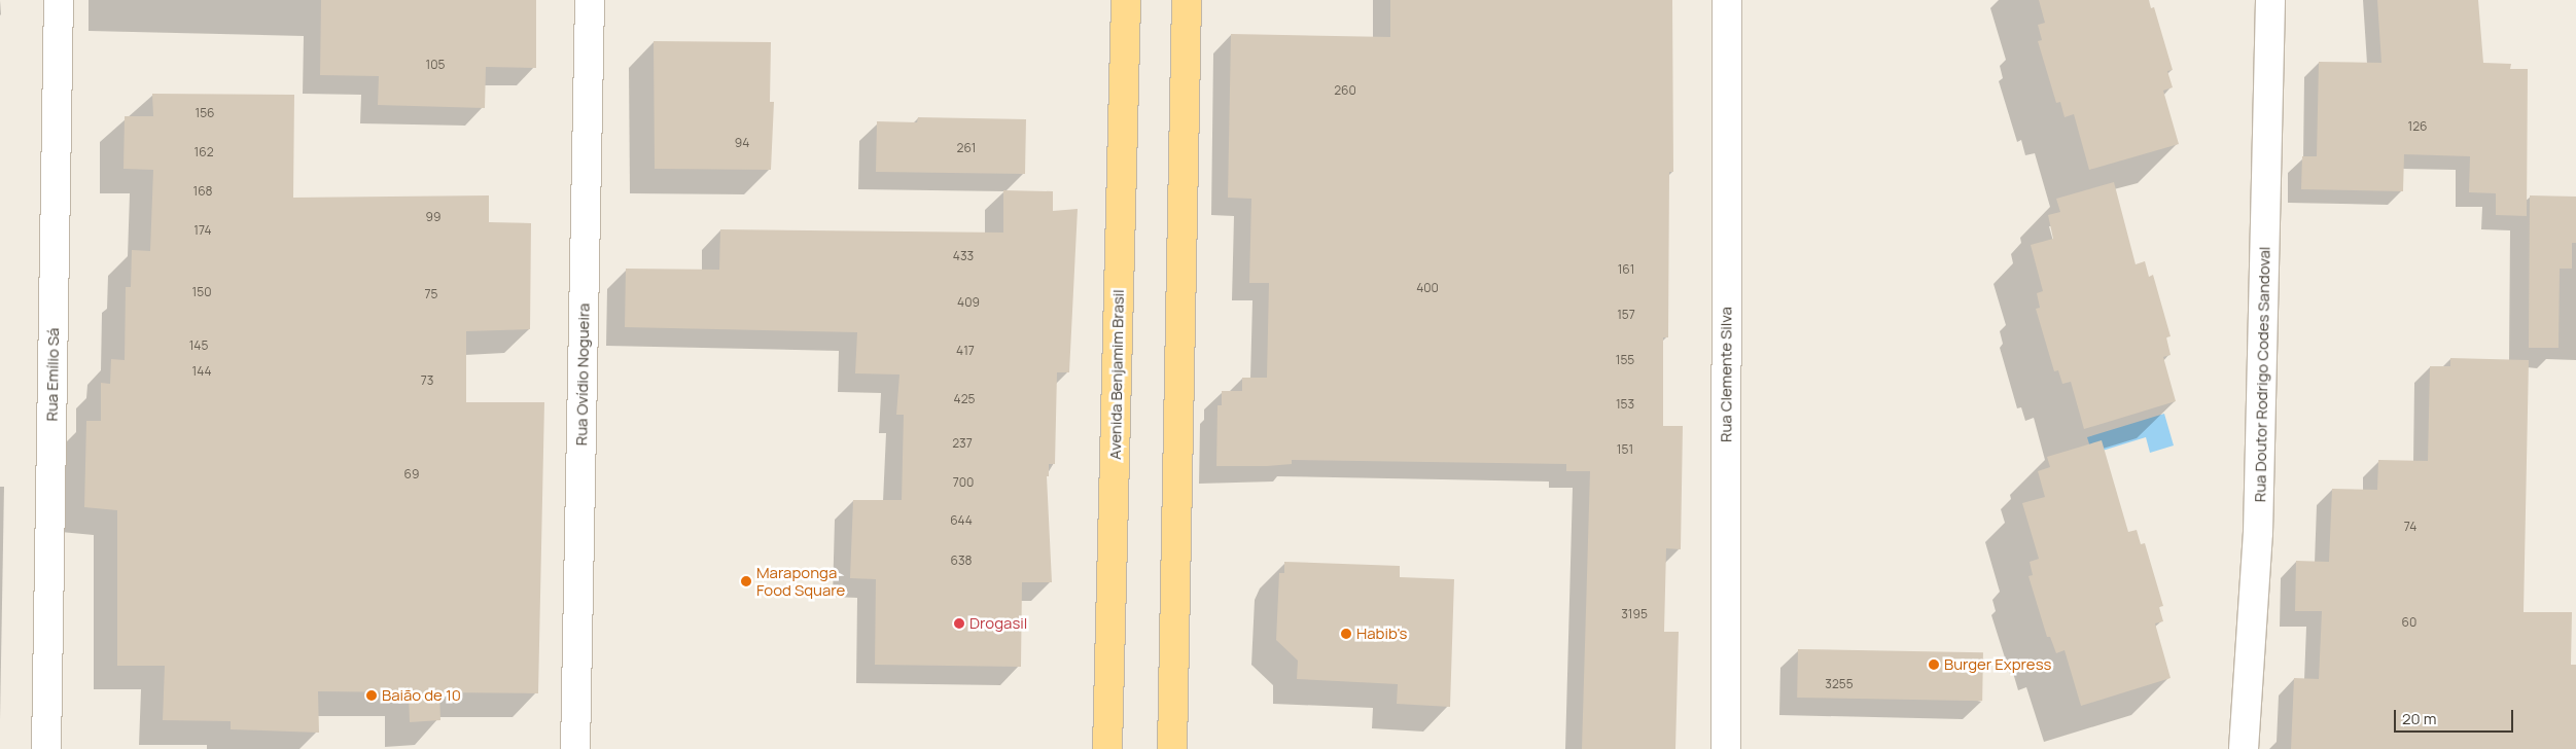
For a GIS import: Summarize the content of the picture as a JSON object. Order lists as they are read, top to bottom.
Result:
{
  "streets": {
    "main road": ["Avenida Benjamim Brasil"],
    "street": [
      "Rua Emílio Sá",
      "Rua Ovídio Nogueira",
      "Rua Clemente Silva",
      "Rua Doutor Rodrigo Codes Sandoval"
    ]
  },
  "places": [
    "Maraponga Food Square",
    "Drogasil",
    "Habib's",
    "Burger Express",
    "Baião de 10"
  ],
  "house_numbers": [
    "105",
    "260",
    "156",
    "126",
    "94",
    "261",
    "162",
    "168",
    "99",
    "174",
    "433",
    "161",
    "400",
    "150",
    "75",
    "409",
    "157",
    "145",
    "417",
    "155",
    "144",
    "73",
    "425",
    "153",
    "237",
    "151",
    "69",
    "700",
    "644",
    "74",
    "638",
    "3195",
    "60",
    "3255"
  ],
  "scale_bar": "20 m"
}
